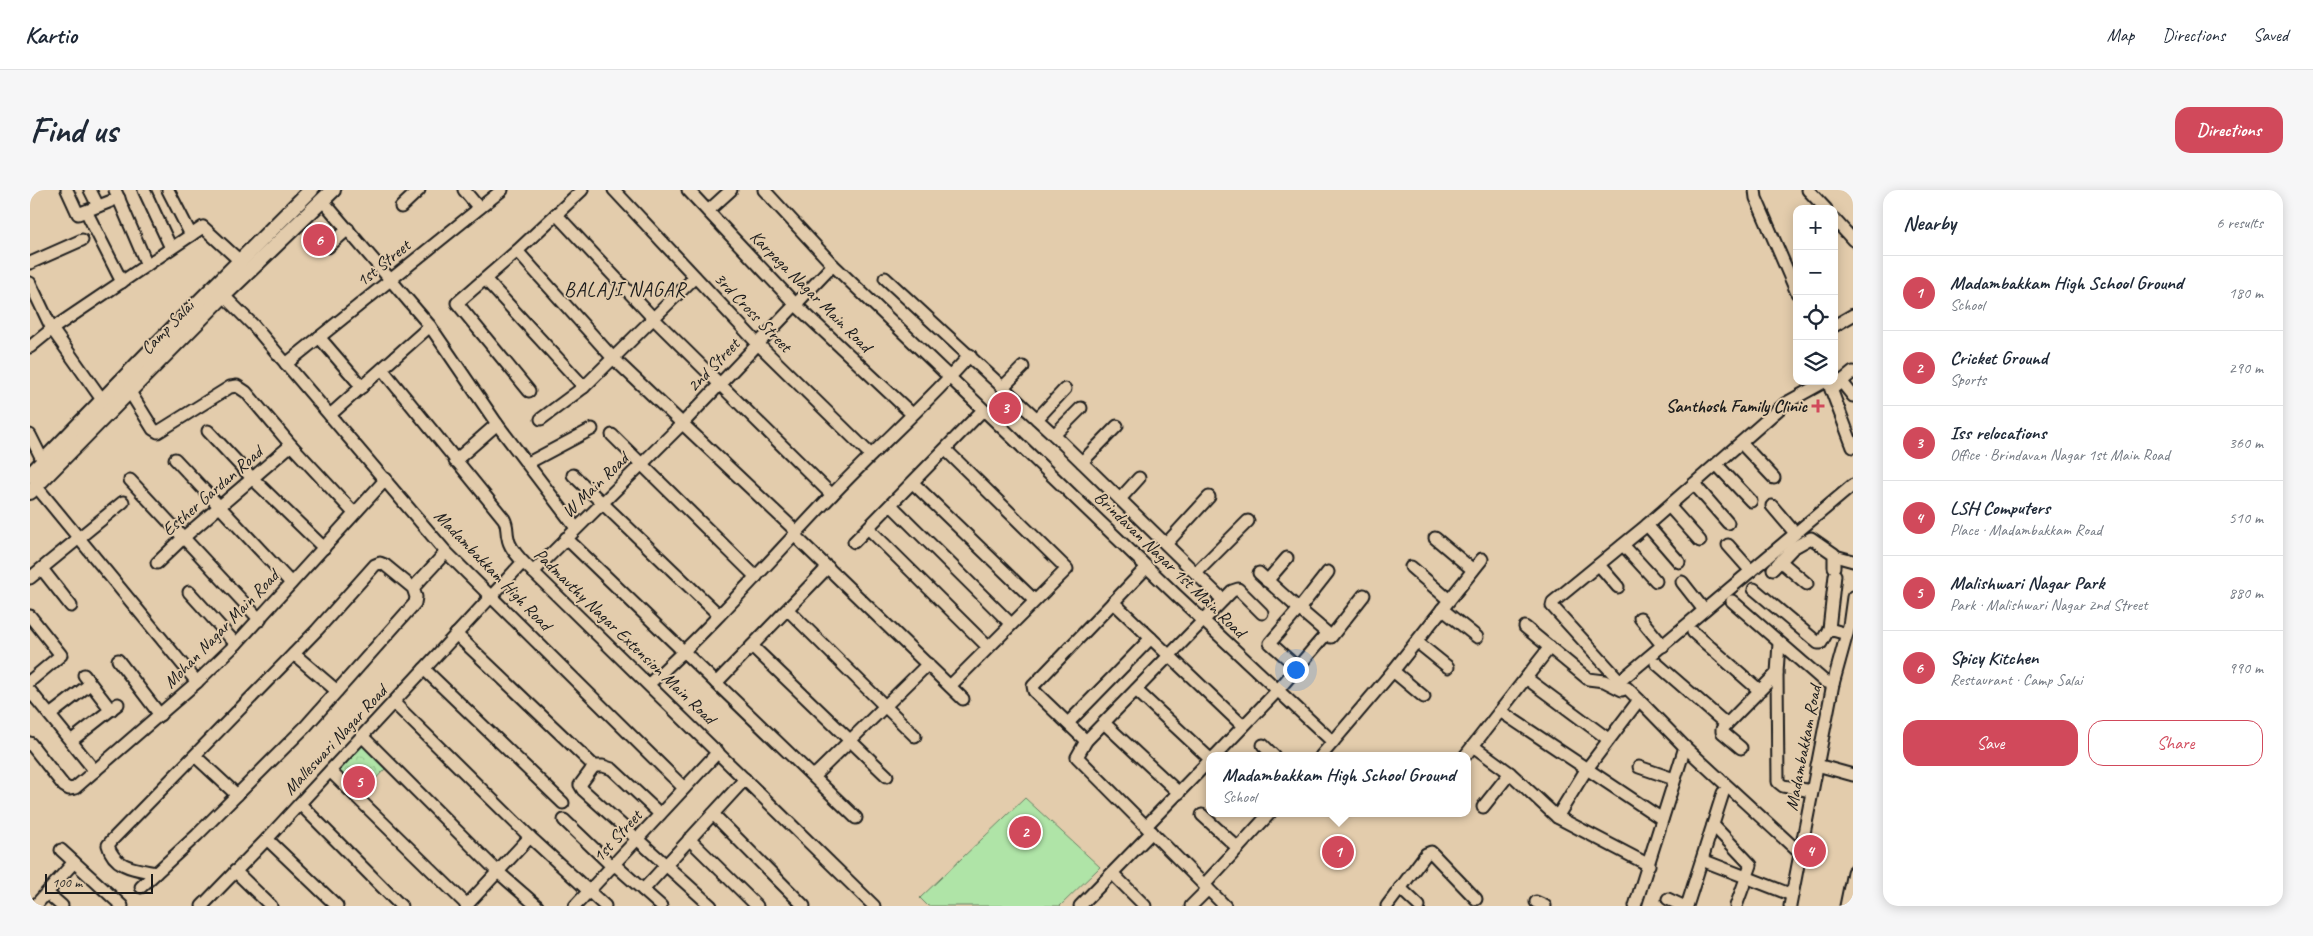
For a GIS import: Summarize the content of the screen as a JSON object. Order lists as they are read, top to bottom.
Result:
{
  "streets": {
    "main road": ["Camp Salai"],
    "street": [
      "1st Street",
      "Karpaga Nagar Main Road",
      "3rd Cross Street",
      "2nd Street",
      "W Main Road",
      "Esther Gardan Road",
      "Brindavan Nagar 1st Main Road",
      "Madambakkam High Road",
      "Mohan Nagar Main Road",
      "Padmavthy Nagar Extension Main Road",
      "Malleswari Nagar Road",
      "Madambakkam Road"
    ]
  },
  "crossings": [
    ["1st Street", "Madambakkam High Road"],
    ["Karpaga Nagar Main Road", "2nd Street"],
    ["3rd Cross Street", "2nd Street"],
    ["Camp Salai", "Madambakkam High Road"],
    ["2nd Street", "W Main Road"],
    ["2nd Street", "Brindavan Nagar 1st Main Road"],
    ["W Main Road", "Padmavthy Nagar Extension Main Road"],
    ["Madambakkam High Road", "Mohan Nagar Main Road"],
    ["Madambakkam High Road", "Malleswari Nagar Road"],
    ["Padmavthy Nagar Extension Main Road", "Malleswari Nagar Road"]
  ],
  "districts": ["BALAJI NAGAR"],
  "places": {
    "health": ["Santhosh Family Clinic"]
  },
  "scale_bar": "100 m",
  "page": {
    "header": "Kartio",
    "nav": ["Map", "Directions", "Saved"],
    "buttons": [
      "Directions",
      ["Save", "Share"]
    ],
    "title": "Find us",
    "heading": ["Nearby", "6 results"],
    "map_buttons": ["+", "−"],
    "pins": [
      "6",
      "3",
      "5",
      "2",
      "4",
      "1"
    ],
    "list": [
      {
        "mark": "1",
        "name": "Madambakkam High School Ground",
        "note": "School",
        "value": "180 m"
      },
      {
        "mark": "2",
        "name": "Cricket Ground",
        "note": "Sports",
        "value": "290 m"
      },
      {
        "mark": "3",
        "name": "Iss relocations",
        "note": "Office · Brindavan Nagar 1st Main Road",
        "value": "360 m"
      },
      {
        "mark": "4",
        "name": "LSH Computers",
        "note": "Place · Madambakkam Road",
        "value": "510 m"
      },
      {
        "mark": "5",
        "name": "Malishwari Nagar Park",
        "note": "Park · Malishwari Nagar 2nd Street",
        "value": "880 m"
      },
      {
        "mark": "6",
        "name": "Spicy Kitchen",
        "note": "Restaurant · Camp Salai",
        "value": "990 m"
      }
    ],
    "popup": ["Madambakkam High School Ground", "School"],
    "scale": "100 m"
  }
}
